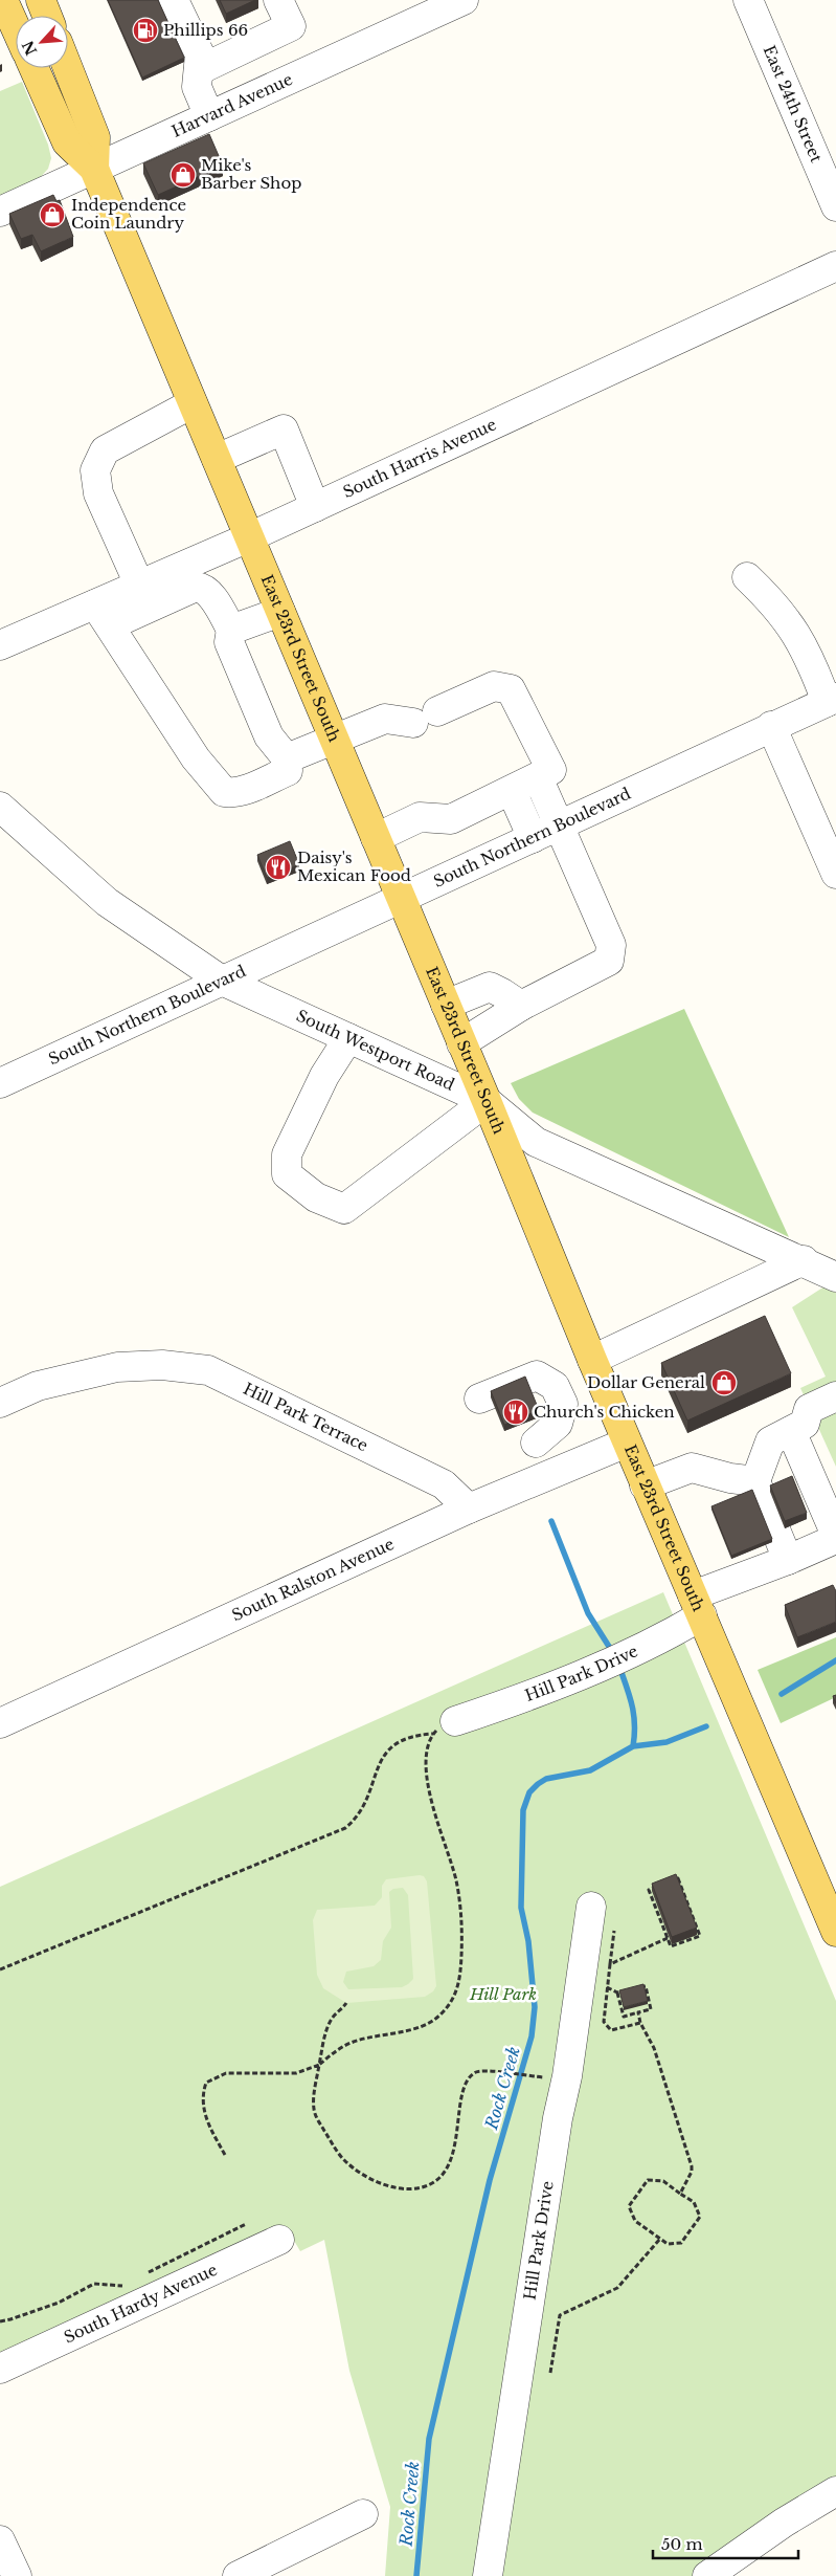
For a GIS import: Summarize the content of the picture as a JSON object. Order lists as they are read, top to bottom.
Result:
{
  "streets": {
    "main road": ["East 23rd Street South"],
    "street": [
      "East 24th Street",
      "Harvard Avenue",
      "South Harris Avenue",
      "South Northern Boulevard",
      "South Westport Road",
      "Hill Park Terrace",
      "South Ralston Avenue",
      "Hill Park Drive",
      "South Hardy Avenue"
    ]
  },
  "crossings": [
    ["Harvard Avenue", "East 23rd Street South"],
    ["South Harris Avenue", "East 23rd Street South"],
    ["East 23rd Street South", "South Northern Boulevard"],
    ["East 23rd Street South", "South Westport Road"],
    ["East 23rd Street South", "South Ralston Avenue"],
    ["East 23rd Street South", "Hill Park Drive"],
    ["South Northern Boulevard", "South Westport Road"],
    ["Hill Park Terrace", "South Ralston Avenue"]
  ],
  "water": ["Rock Creek"],
  "parks": ["Hill Park"],
  "places": {
    "fuel station": ["Phillips 66"],
    "shop": ["Mike's Barber Shop", "Independence Coin Laundry", "Dollar General"],
    "restaurant": ["Daisy's Mexican Food", "Church's Chicken"]
  },
  "scale_bar": "50 m",
  "north": "bottom left"
}
